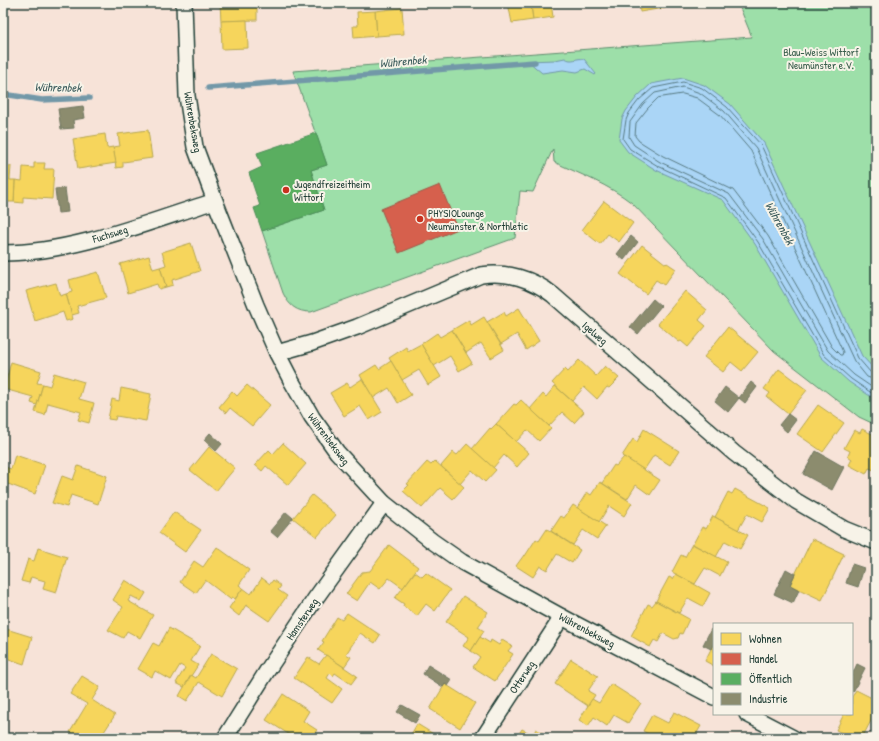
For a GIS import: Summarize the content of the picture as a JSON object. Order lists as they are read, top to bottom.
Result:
{
  "streets": {
    "street": [
      "Wührenbeksweg",
      "Fuchsweg",
      "Igelweg",
      "Hamsterweg",
      "Otterweg"
    ]
  },
  "crossings": [
    ["Wührenbeksweg", "Fuchsweg"],
    ["Wührenbeksweg", "Igelweg"],
    ["Wührenbeksweg", "Hamsterweg"],
    ["Wührenbeksweg", "Otterweg"]
  ],
  "water": ["Wührenbek"],
  "parks": ["Blau-Weiss Wittorf Neumünster e.V."],
  "places": ["Jugendfreizeitheim Wittorf", "PHYSIOLounge Neumünster & Northletic"],
  "legend": [
    "Wohnen",
    "Handel",
    "Öffentlich",
    "Industrie"
  ]
}
